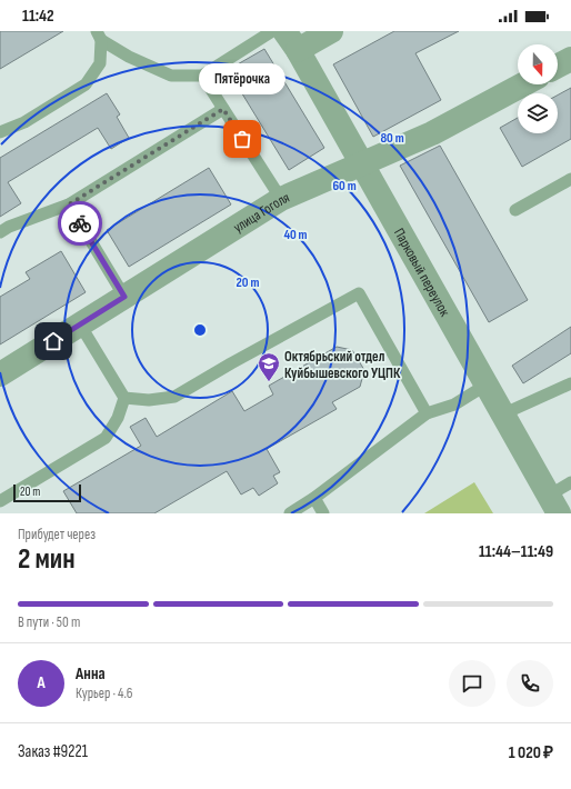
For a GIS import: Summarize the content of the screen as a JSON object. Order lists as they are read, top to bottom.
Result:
{
  "streets": {
    "street": ["улица Гоголя", "Парковый переулок"]
  },
  "crossings": [
    ["улица Гоголя", "Парковый переулок"]
  ],
  "places": {
    "other": ["Пятёрочка"],
    "school or university": ["Октябрьский отдел Куйбышевского УЦПК"]
  },
  "scale_bar": "20 m",
  "north": "bottom",
  "page": {
    "status": "11:42",
    "bubble": "Пятёрочка",
    "scale": "20 m",
    "heading": ["2 мин", "Прибудет через", "11:44–11:49"],
    "panel": [
      "Анна",
      "Курьер · 4.6",
      "Заказ #9221",
      "1 020 ₽"
    ],
    "bar": "В пути · 50 m",
    "round": "А"
  },
  "rings": [
    "80 m",
    "60 m",
    "40 m",
    "20 m"
  ]
}
